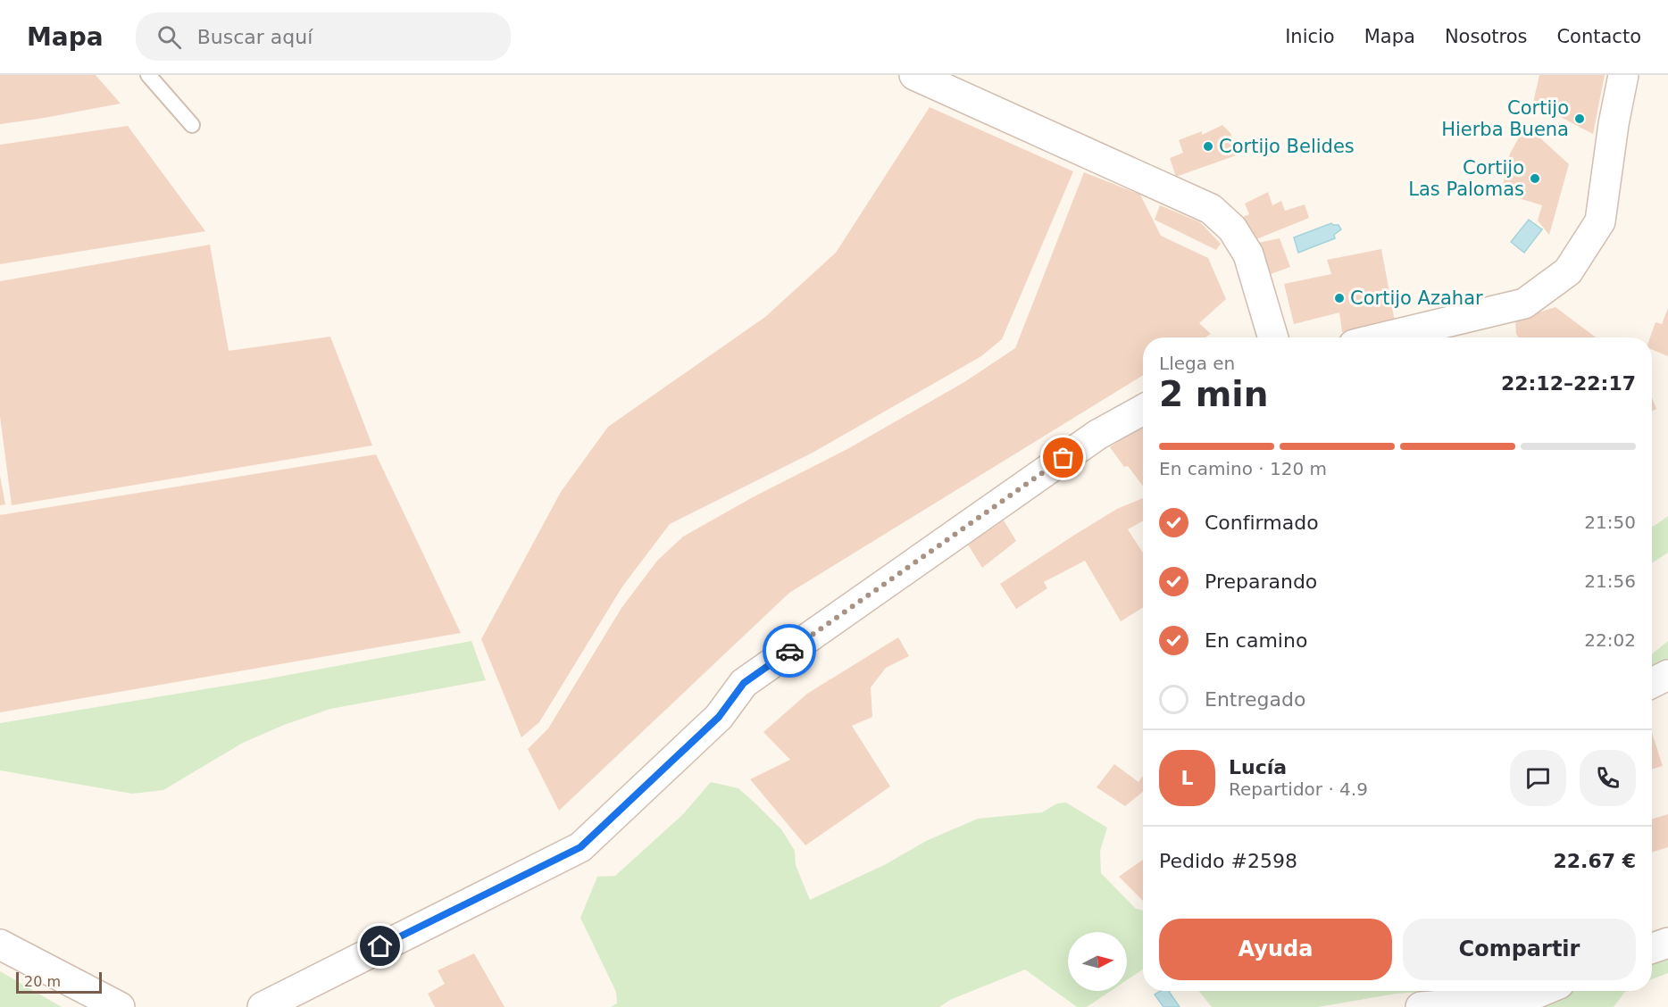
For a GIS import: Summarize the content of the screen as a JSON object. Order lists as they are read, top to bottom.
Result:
{
  "places": [
    "Cortijo Hierba Buena",
    "Cortijo Belides",
    "Cortijo Las Palomas",
    "Cortijo Azahar"
  ],
  "scale_bar": "20 m",
  "north": "right",
  "page": {
    "header": "Mapa",
    "search": "Buscar aquí",
    "nav": [
      "Inicio",
      "Mapa",
      "Nosotros",
      "Contacto"
    ],
    "heading": ["2 min", "Llega en", "22:12–22:17"],
    "panel": [
      "Lucía",
      "Repartidor · 4.9",
      "Pedido #2598",
      "22.67 €"
    ],
    "bar": "En camino · 120 m",
    "list": [
      ["Confirmado", "21:50"],
      ["Preparando", "21:56"],
      ["En camino", "22:02"],
      "Entregado"
    ],
    "round": "L",
    "buttons": ["Ayuda", "Compartir"],
    "scale": "20 m"
  }
}
